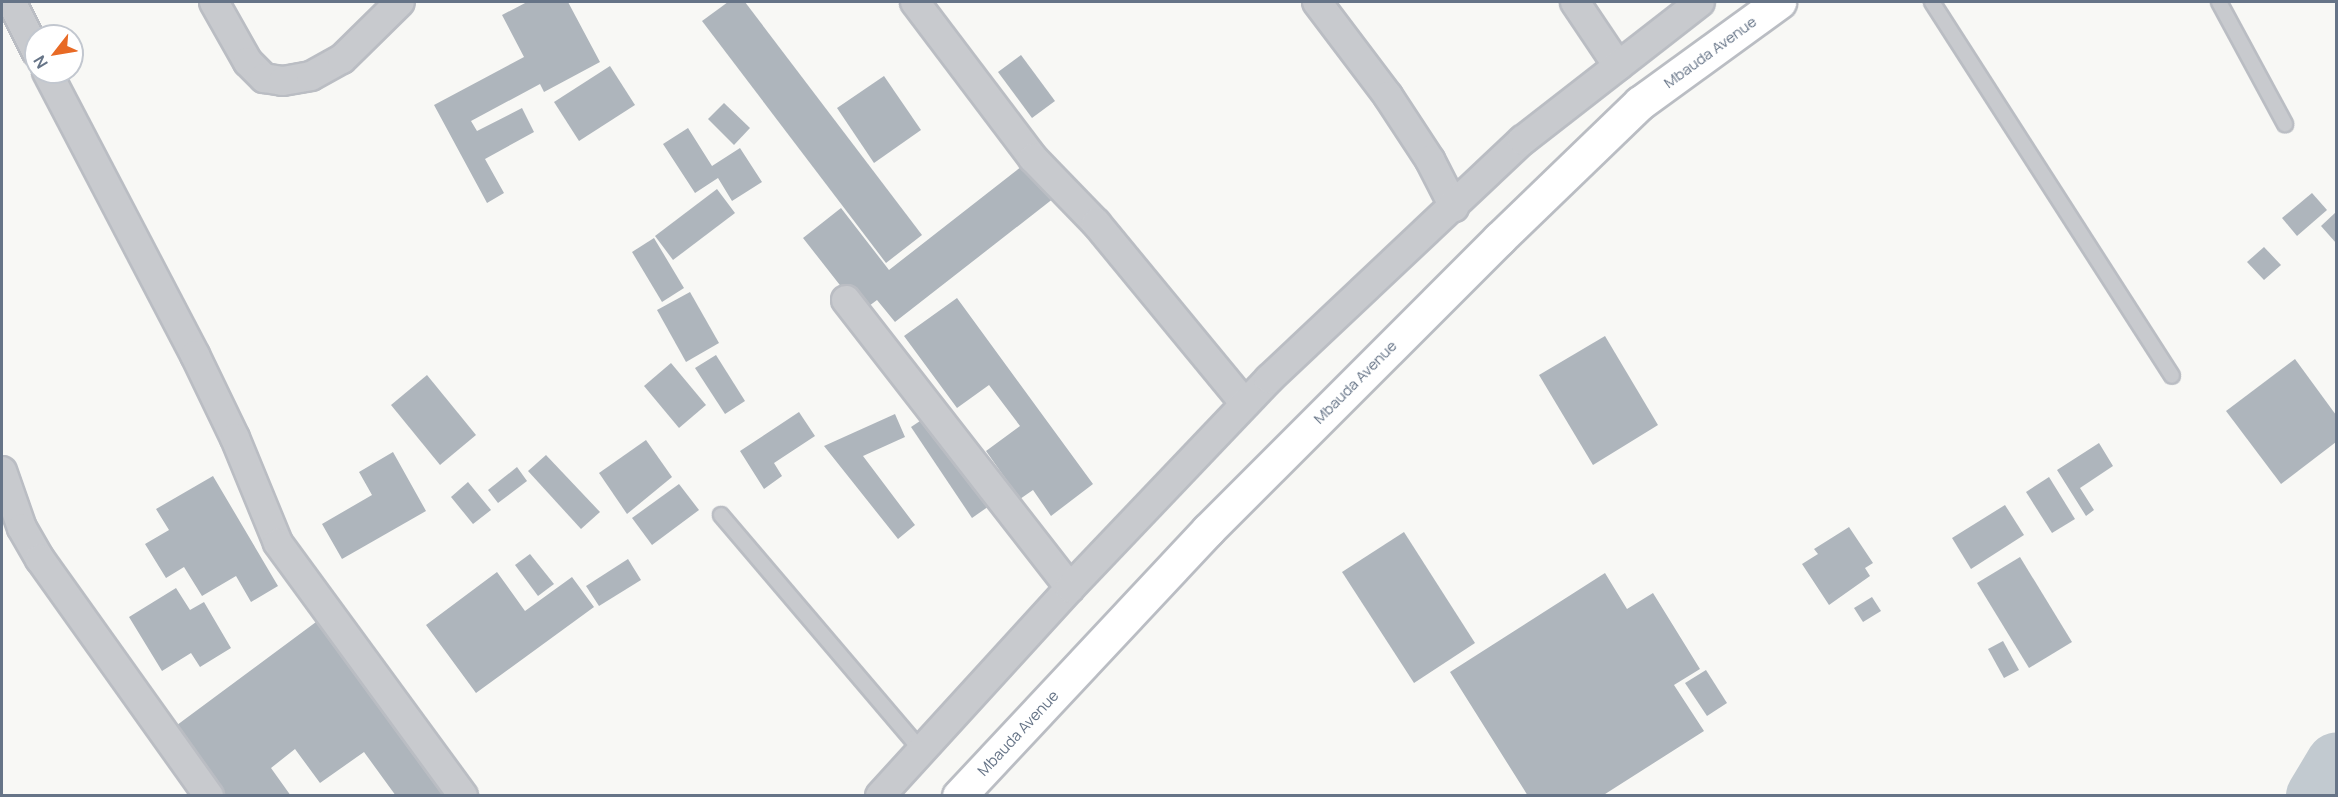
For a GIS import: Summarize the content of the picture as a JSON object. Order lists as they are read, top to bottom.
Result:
{
  "streets": {
    "street": ["Mbauda Avenue"]
  },
  "north": "bottom left"
}
